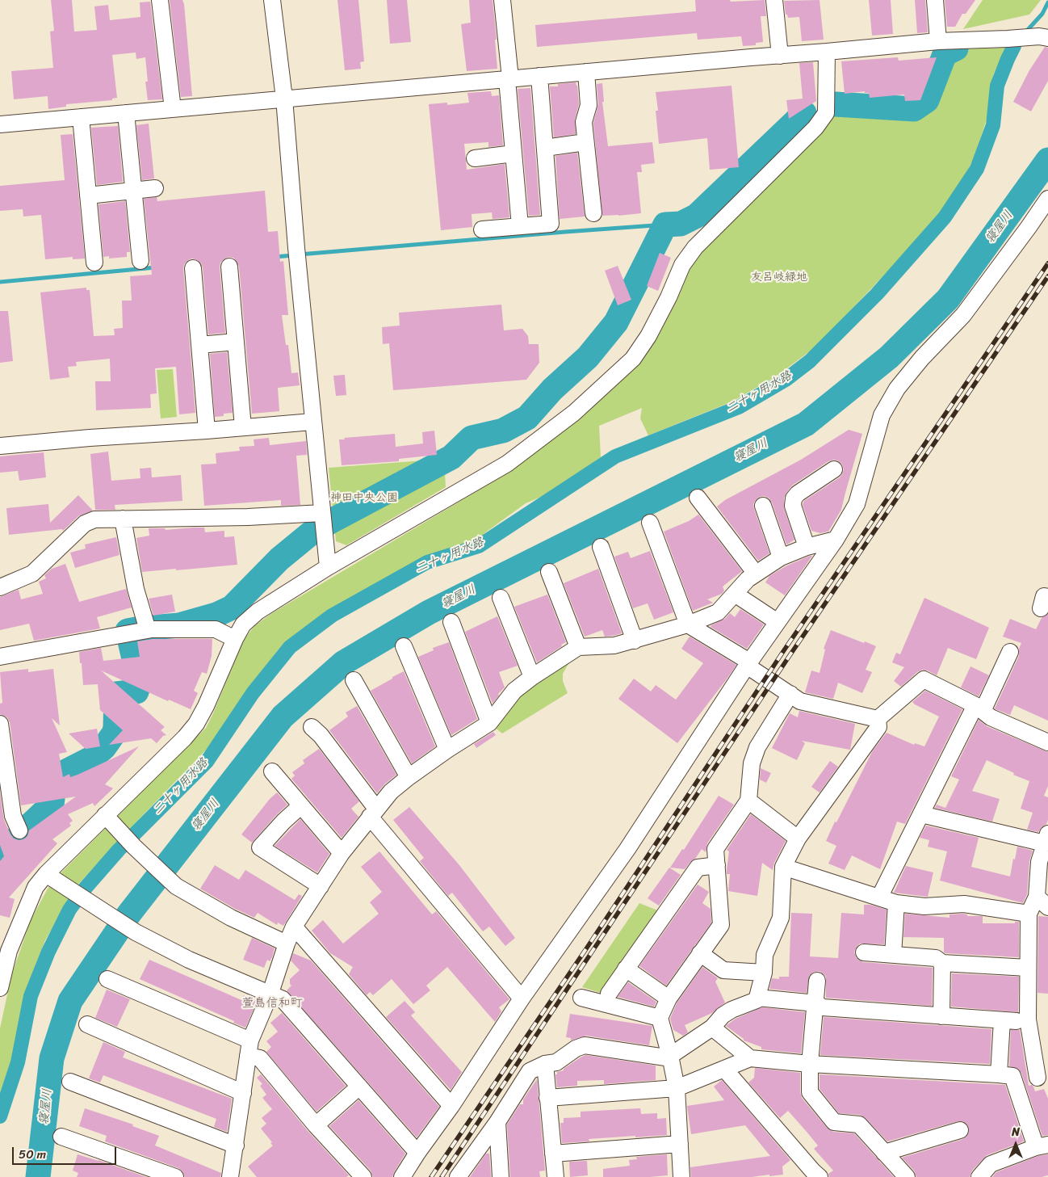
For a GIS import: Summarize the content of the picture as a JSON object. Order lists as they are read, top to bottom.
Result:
{
  "districts": ["萱島信和町"],
  "water": ["寝屋川", "二十ヶ用水路"],
  "parks": ["友呂岐緑地", "神田中央公園"],
  "scale_bar": "50 m",
  "north": "top"
}
